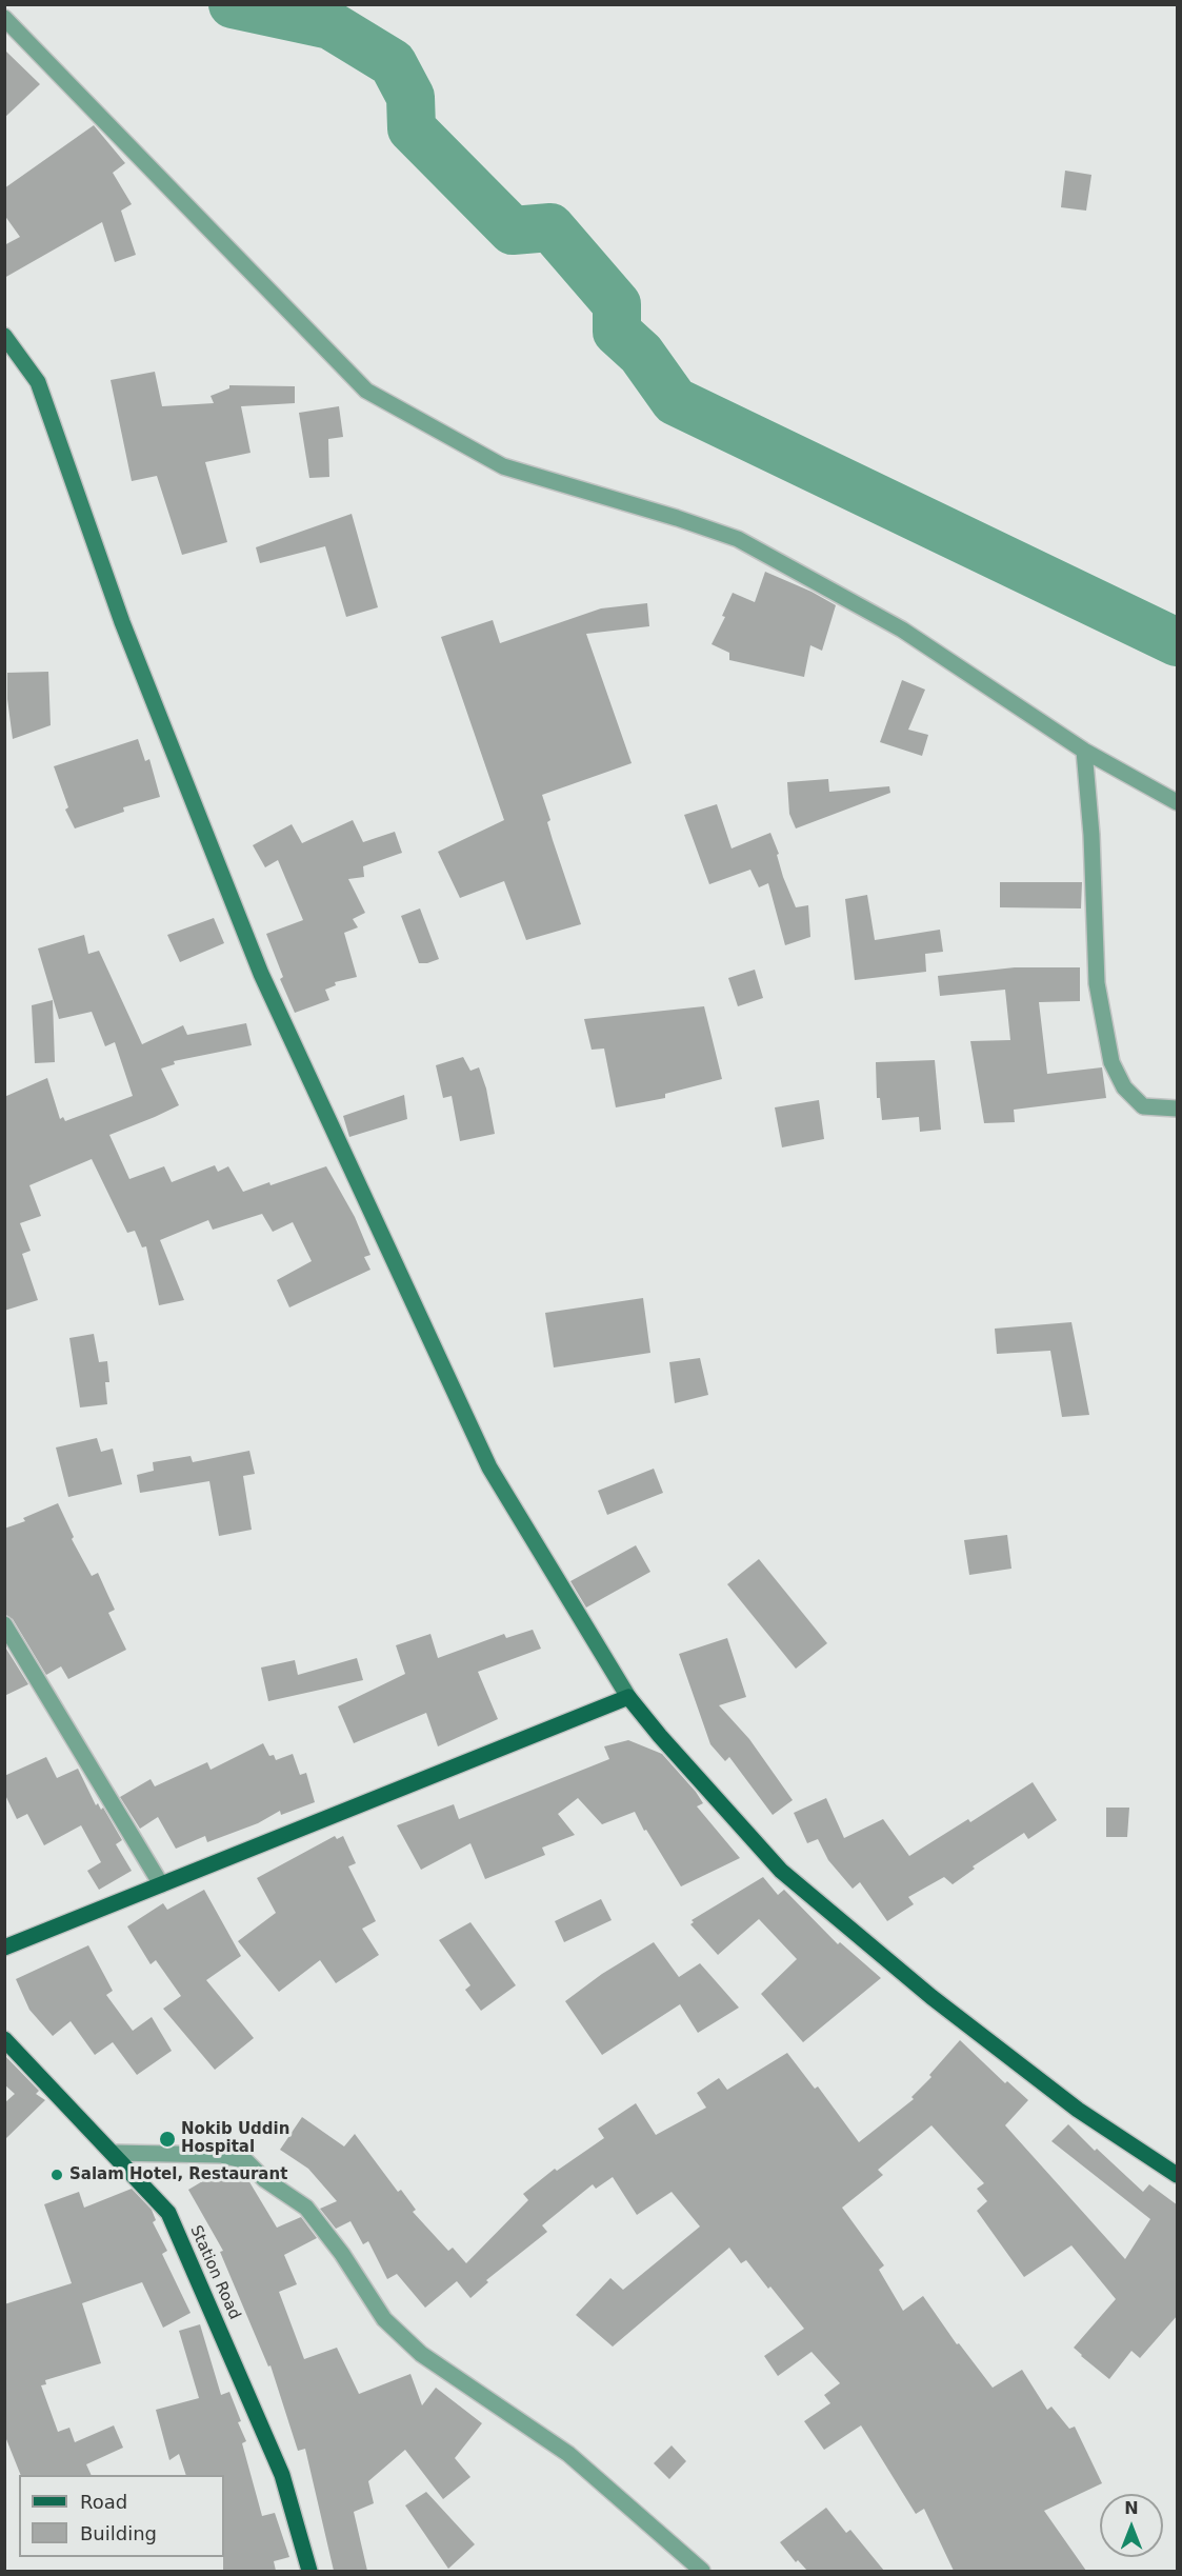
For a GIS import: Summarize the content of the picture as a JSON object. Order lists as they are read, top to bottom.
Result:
{
  "streets": {
    "main road": ["Station Road"]
  },
  "places": ["Nokib Uddin Hospital", "Salam Hotel, Restaurant"],
  "legend": ["Road", "Building"],
  "north": "top"
}
